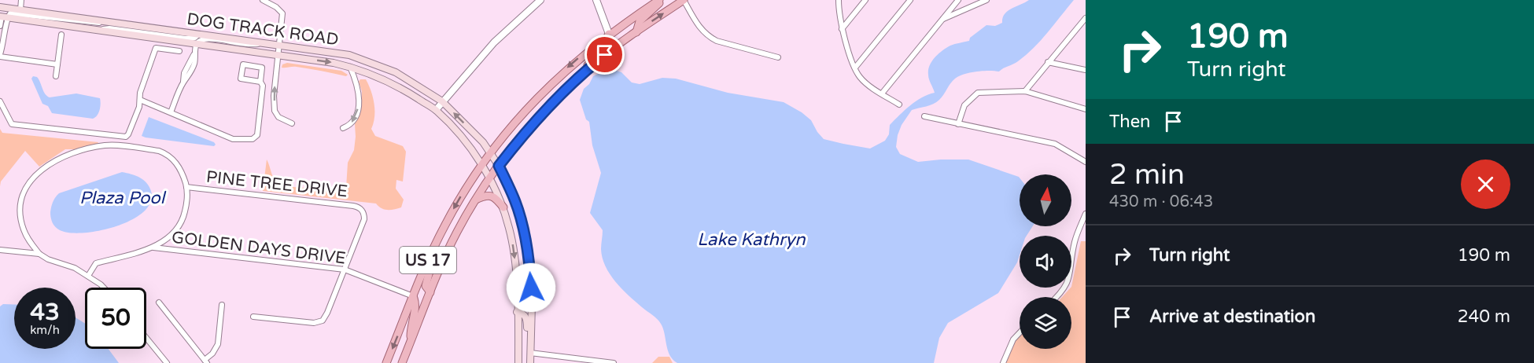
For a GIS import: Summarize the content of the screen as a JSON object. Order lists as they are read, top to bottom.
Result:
{
  "streets": {
    "main road": ["DOG TRACK ROAD", "US 17"],
    "street": ["PINE TREE DRIVE", "GOLDEN DAYS DRIVE"]
  },
  "crossings": [
    ["DOG TRACK ROAD", "US 17"],
    ["PINE TREE DRIVE", "GOLDEN DAYS DRIVE"],
    ["GOLDEN DAYS DRIVE", "US 17"]
  ],
  "water": ["Plaza Pool", "Lake Kathryn"],
  "north": "top",
  "page": {
    "turn": ["190 m", "Turn right"],
    "then": "Then",
    "heading": ["2 min", "430 m · 06:43"],
    "list": [
      {
        "name": "Turn right",
        "value": "190 m"
      },
      {
        "name": "Arrive at destination",
        "value": "240 m"
      }
    ],
    "speed": "43 km/h",
    "limit": "50"
  }
}
